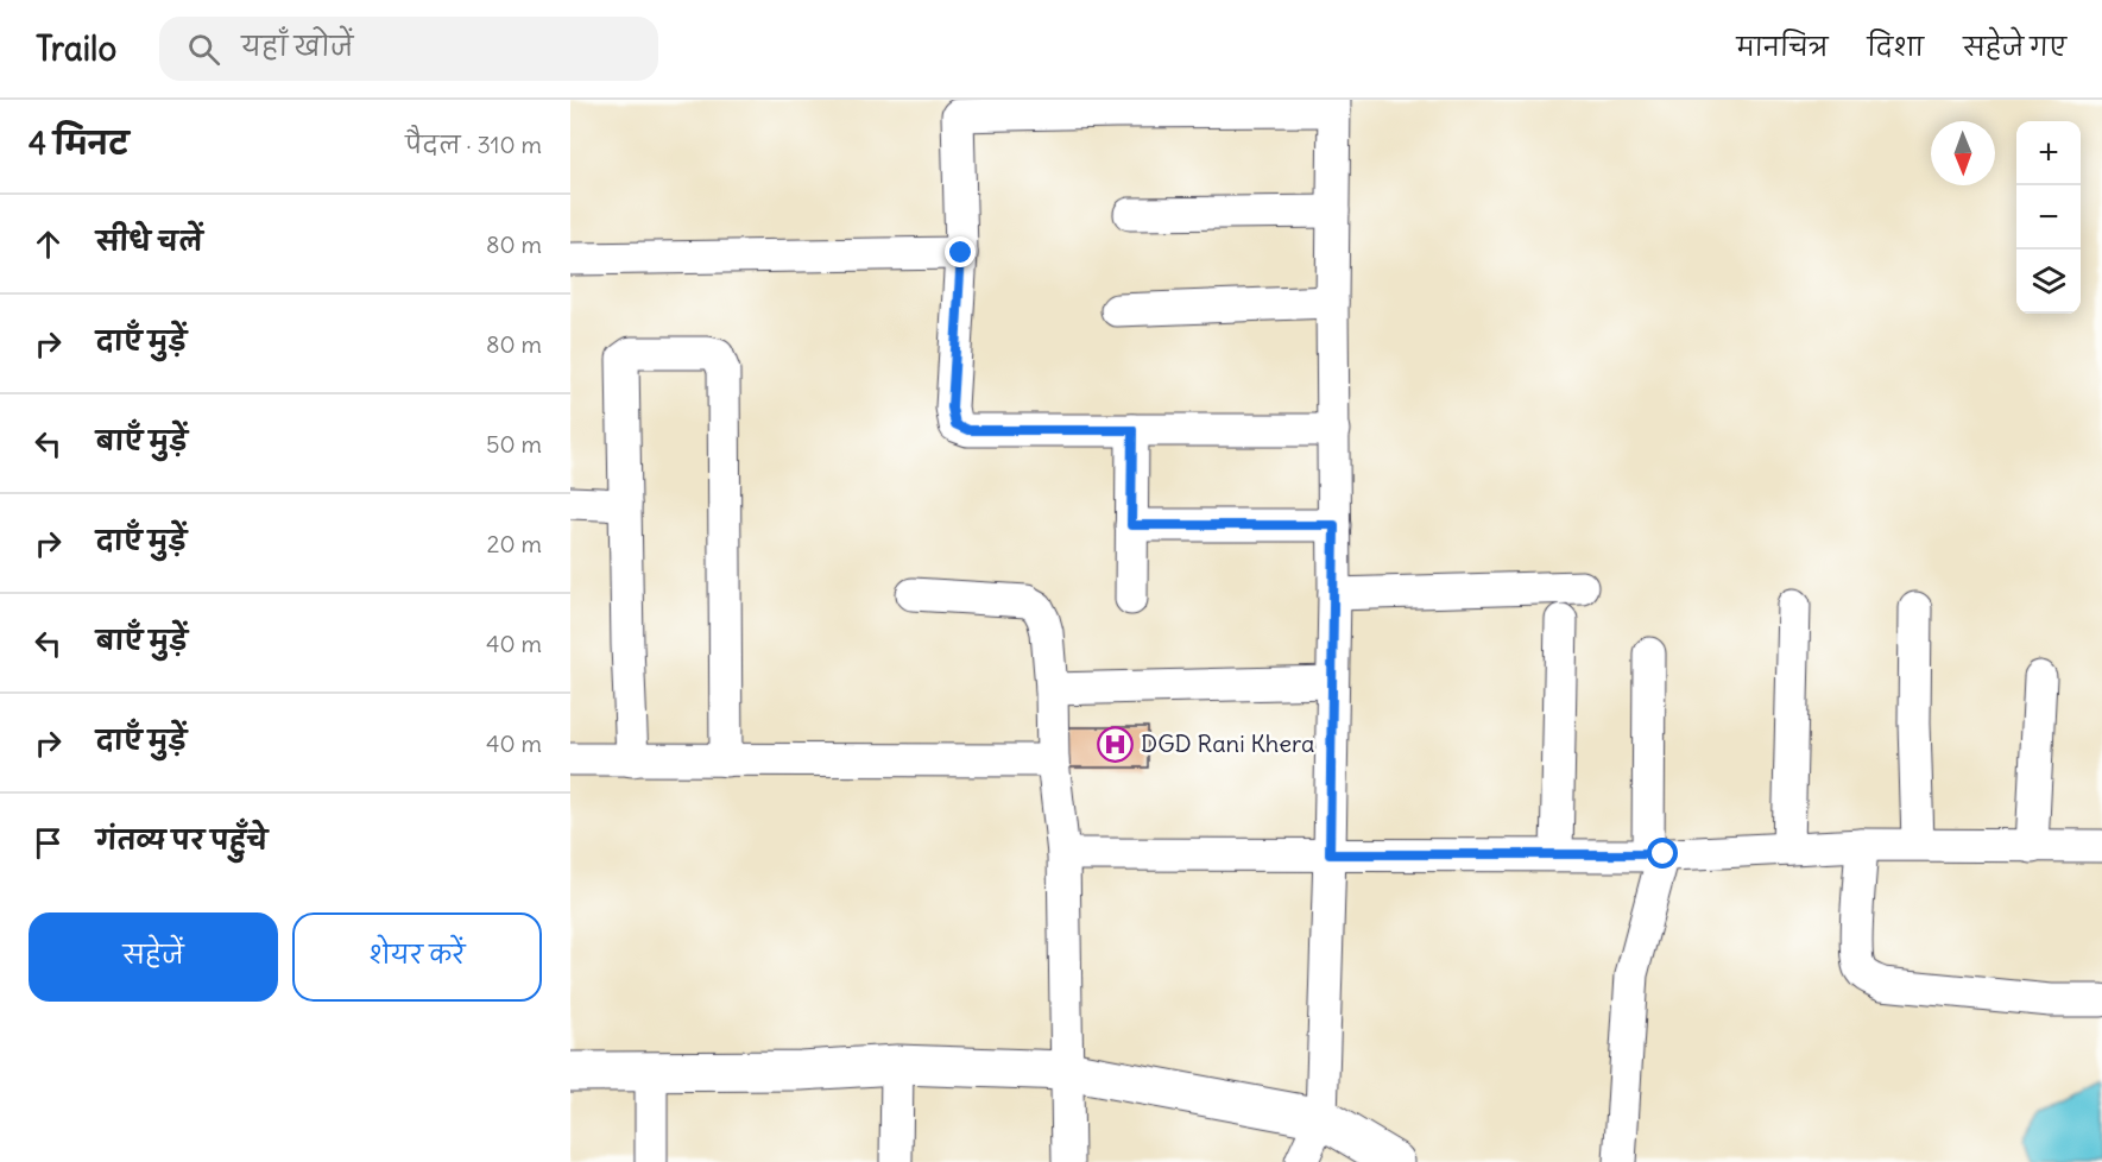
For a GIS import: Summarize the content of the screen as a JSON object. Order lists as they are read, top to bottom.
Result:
{
  "places": {
    "hospital": ["DGD Rani Khera"]
  },
  "north": "bottom",
  "page": {
    "header": "Trailo",
    "search": "यहाँ खोजें",
    "nav": ["मानचित्र", "दिशा", "सहेजे गए"],
    "heading": ["4 मिनट", "पैदल · 310 m"],
    "map_buttons": ["+", "−"],
    "list": [
      ["सीधे चलें", "80 m"],
      ["दाएँ मुड़ें", "80 m"],
      ["बाएँ मुड़ें", "50 m"],
      ["दाएँ मुड़ें", "20 m"],
      ["बाएँ मुड़ें", "40 m"],
      ["दाएँ मुड़ें", "40 m"],
      "गंतव्य पर पहुँचे"
    ],
    "buttons": ["सहेजें", "शेयर करें"]
  }
}
